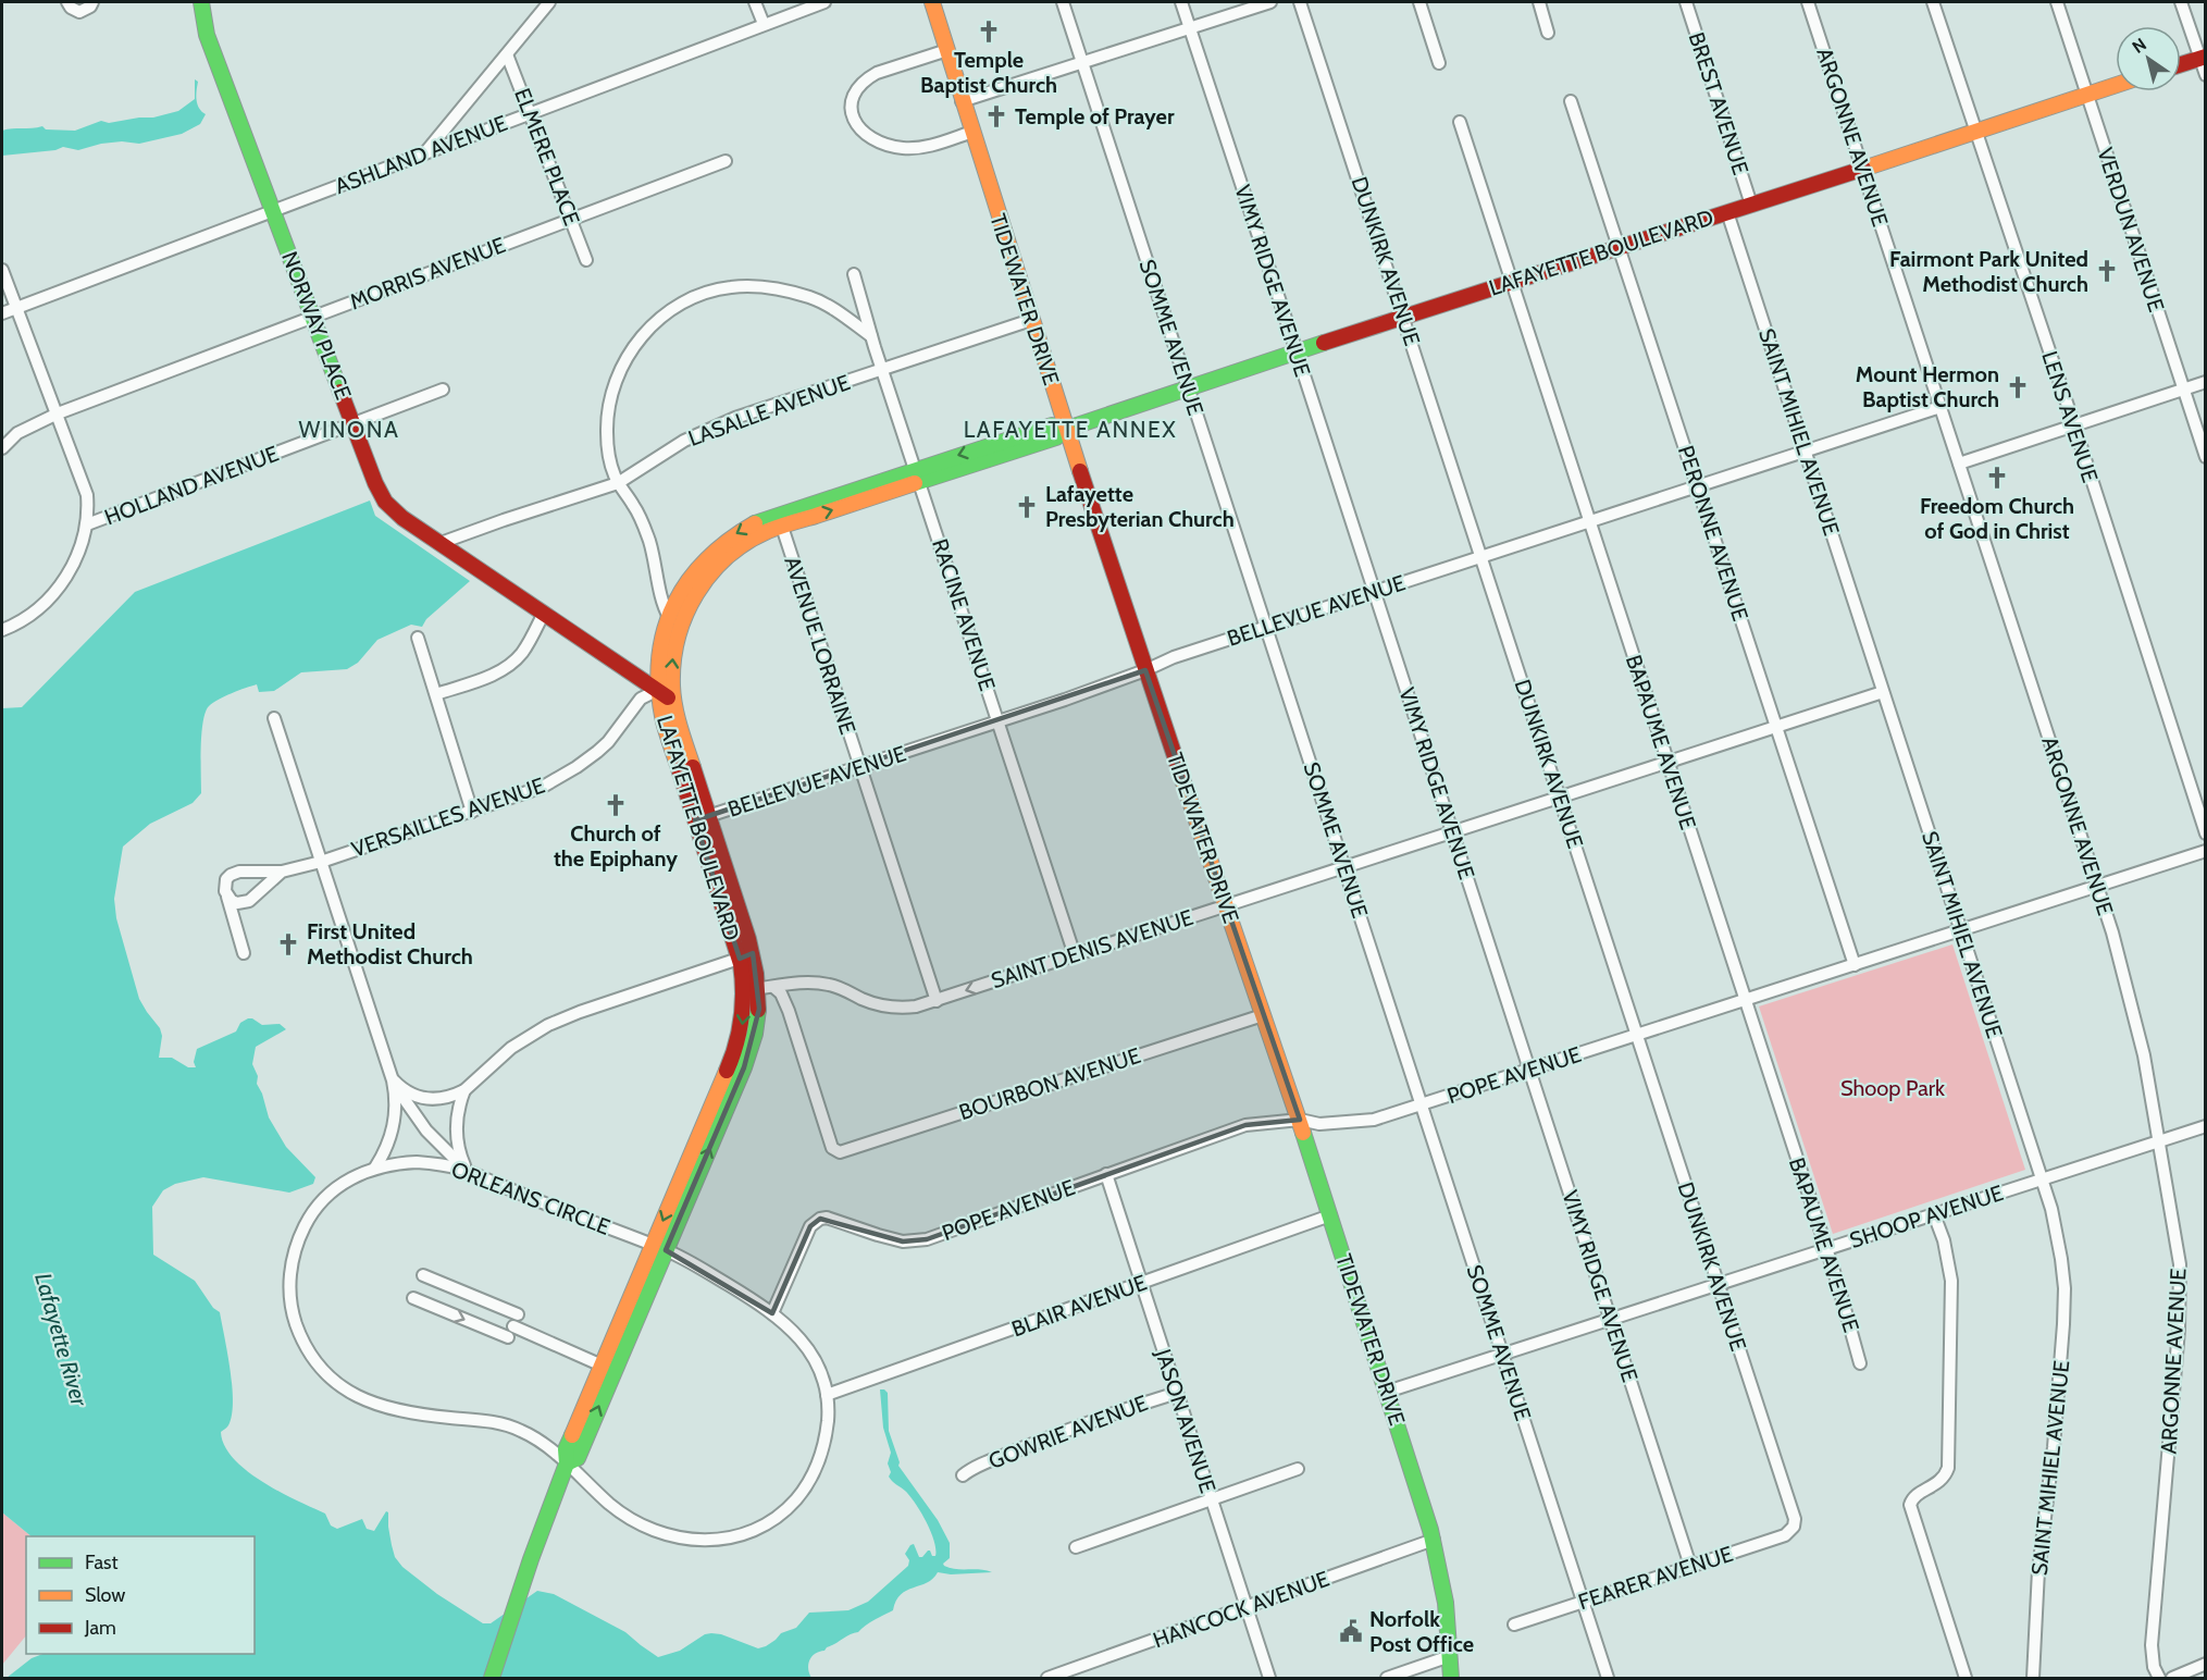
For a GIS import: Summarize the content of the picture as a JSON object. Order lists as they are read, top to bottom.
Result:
{
  "streets": {
    "main road": ["LAFAYETTE BOULEVARD", "TIDEWATER DRIVE", "NORWAY PLACE"],
    "street": [
      "BREST AVENUE",
      "ARGONNE AVENUE",
      "ASHLAND AVENUE",
      "ELMERE PLACE",
      "VERDUN AVENUE",
      "DUNKIRK AVENUE",
      "MORRIS AVENUE",
      "VIMY RIDGE AVENUE",
      "SOMME AVENUE",
      "LASALLE AVENUE",
      "LENS AVENUE",
      "SAINT MIHIEL AVENUE",
      "HOLLAND AVENUE",
      "PERONNE AVENUE",
      "BELLEVUE AVENUE",
      "RACINE AVENUE",
      "AVENUE LORRAINE",
      "BAPAUME AVENUE",
      "VERSAILLES AVENUE",
      "SAINT DENIS AVENUE",
      "POPE AVENUE",
      "BOURBON AVENUE",
      "ORLEANS CIRCLE",
      "SHOOP AVENUE",
      "BLAIR AVENUE",
      "JASON AVENUE",
      "GOWRIE AVENUE",
      "FEARER AVENUE",
      "HANCOCK AVENUE"
    ]
  },
  "crossings": [
    ["BREST AVENUE", "LAFAYETTE BOULEVARD"],
    ["ARGONNE AVENUE", "LAFAYETTE BOULEVARD"],
    ["ARGONNE AVENUE", "BELLEVUE AVENUE"],
    ["ARGONNE AVENUE", "POPE AVENUE"],
    ["ARGONNE AVENUE", "SHOOP AVENUE"],
    ["ASHLAND AVENUE", "ELMERE PLACE"],
    ["ASHLAND AVENUE", "NORWAY PLACE"],
    ["ELMERE PLACE", "MORRIS AVENUE"],
    ["VERDUN AVENUE", "LAFAYETTE BOULEVARD"],
    ["LAFAYETTE BOULEVARD", "DUNKIRK AVENUE"],
    ["LAFAYETTE BOULEVARD", "VIMY RIDGE AVENUE"],
    ["LAFAYETTE BOULEVARD", "TIDEWATER DRIVE"],
    ["LAFAYETTE BOULEVARD", "NORWAY PLACE"],
    ["LAFAYETTE BOULEVARD", "SOMME AVENUE"],
    ["LAFAYETTE BOULEVARD", "LENS AVENUE"],
    ["LAFAYETTE BOULEVARD", "SAINT MIHIEL AVENUE"],
    ["LAFAYETTE BOULEVARD", "PERONNE AVENUE"],
    ["LAFAYETTE BOULEVARD", "BELLEVUE AVENUE"],
    ["LAFAYETTE BOULEVARD", "RACINE AVENUE"],
    ["LAFAYETTE BOULEVARD", "AVENUE LORRAINE"],
    ["LAFAYETTE BOULEVARD", "BAPAUME AVENUE"],
    ["LAFAYETTE BOULEVARD", "VERSAILLES AVENUE"],
    ["LAFAYETTE BOULEVARD", "SAINT DENIS AVENUE"],
    ["LAFAYETTE BOULEVARD", "BOURBON AVENUE"],
    ["LAFAYETTE BOULEVARD", "ORLEANS CIRCLE"],
    ["DUNKIRK AVENUE", "BELLEVUE AVENUE"],
    ["DUNKIRK AVENUE", "SAINT DENIS AVENUE"],
    ["DUNKIRK AVENUE", "POPE AVENUE"],
    ["DUNKIRK AVENUE", "SHOOP AVENUE"],
    ["DUNKIRK AVENUE", "FEARER AVENUE"],
    ["MORRIS AVENUE", "NORWAY PLACE"],
    ["VIMY RIDGE AVENUE", "BELLEVUE AVENUE"],
    ["VIMY RIDGE AVENUE", "SAINT DENIS AVENUE"],
    ["VIMY RIDGE AVENUE", "POPE AVENUE"],
    ["VIMY RIDGE AVENUE", "SHOOP AVENUE"],
    ["VIMY RIDGE AVENUE", "FEARER AVENUE"],
    ["TIDEWATER DRIVE", "LASALLE AVENUE"],
    ["TIDEWATER DRIVE", "BELLEVUE AVENUE"],
    ["TIDEWATER DRIVE", "SAINT DENIS AVENUE"],
    ["TIDEWATER DRIVE", "POPE AVENUE"],
    ["TIDEWATER DRIVE", "BOURBON AVENUE"],
    ["TIDEWATER DRIVE", "SHOOP AVENUE"],
    ["TIDEWATER DRIVE", "BLAIR AVENUE"],
    ["TIDEWATER DRIVE", "HANCOCK AVENUE"],
    ["NORWAY PLACE", "LASALLE AVENUE"],
    ["NORWAY PLACE", "HOLLAND AVENUE"],
    ["NORWAY PLACE", "VERSAILLES AVENUE"],
    ["SOMME AVENUE", "BELLEVUE AVENUE"],
    ["SOMME AVENUE", "SAINT DENIS AVENUE"],
    ["SOMME AVENUE", "POPE AVENUE"],
    ["SOMME AVENUE", "SHOOP AVENUE"],
    ["SOMME AVENUE", "FEARER AVENUE"],
    ["LASALLE AVENUE", "RACINE AVENUE"],
    ["SAINT MIHIEL AVENUE", "BELLEVUE AVENUE"],
    ["SAINT MIHIEL AVENUE", "SAINT DENIS AVENUE"],
    ["SAINT MIHIEL AVENUE", "POPE AVENUE"],
    ["SAINT MIHIEL AVENUE", "SHOOP AVENUE"],
    ["PERONNE AVENUE", "BELLEVUE AVENUE"],
    ["PERONNE AVENUE", "SAINT DENIS AVENUE"],
    ["PERONNE AVENUE", "POPE AVENUE"],
    ["BELLEVUE AVENUE", "RACINE AVENUE"],
    ["BELLEVUE AVENUE", "AVENUE LORRAINE"],
    ["BELLEVUE AVENUE", "BAPAUME AVENUE"],
    ["RACINE AVENUE", "SAINT DENIS AVENUE"],
    ["AVENUE LORRAINE", "SAINT DENIS AVENUE"],
    ["BAPAUME AVENUE", "SAINT DENIS AVENUE"],
    ["BAPAUME AVENUE", "POPE AVENUE"],
    ["BAPAUME AVENUE", "SHOOP AVENUE"],
    ["SAINT DENIS AVENUE", "BOURBON AVENUE"],
    ["POPE AVENUE", "ORLEANS CIRCLE"],
    ["POPE AVENUE", "JASON AVENUE"],
    ["ORLEANS CIRCLE", "BLAIR AVENUE"],
    ["BLAIR AVENUE", "JASON AVENUE"],
    ["JASON AVENUE", "GOWRIE AVENUE"],
    ["JASON AVENUE", "HANCOCK AVENUE"]
  ],
  "districts": ["WINONA", "LAFAYETTE ANNEX"],
  "water": ["Lafayette River"],
  "parks": ["Shoop Park"],
  "places": {
    "church": [
      "Temple Baptist Church",
      "Temple of Prayer",
      "Fairmont Park United Methodist Church",
      "Mount Hermon Baptist Church",
      "Freedom Church of God in Christ",
      "Lafayette Presbyterian Church",
      "Church of the Epiphany",
      "First United Methodist Church"
    ],
    "public building": ["Norfolk Post Office"]
  },
  "legend": ["Fast", "Slow", "Jam"],
  "north": "top left"
}
